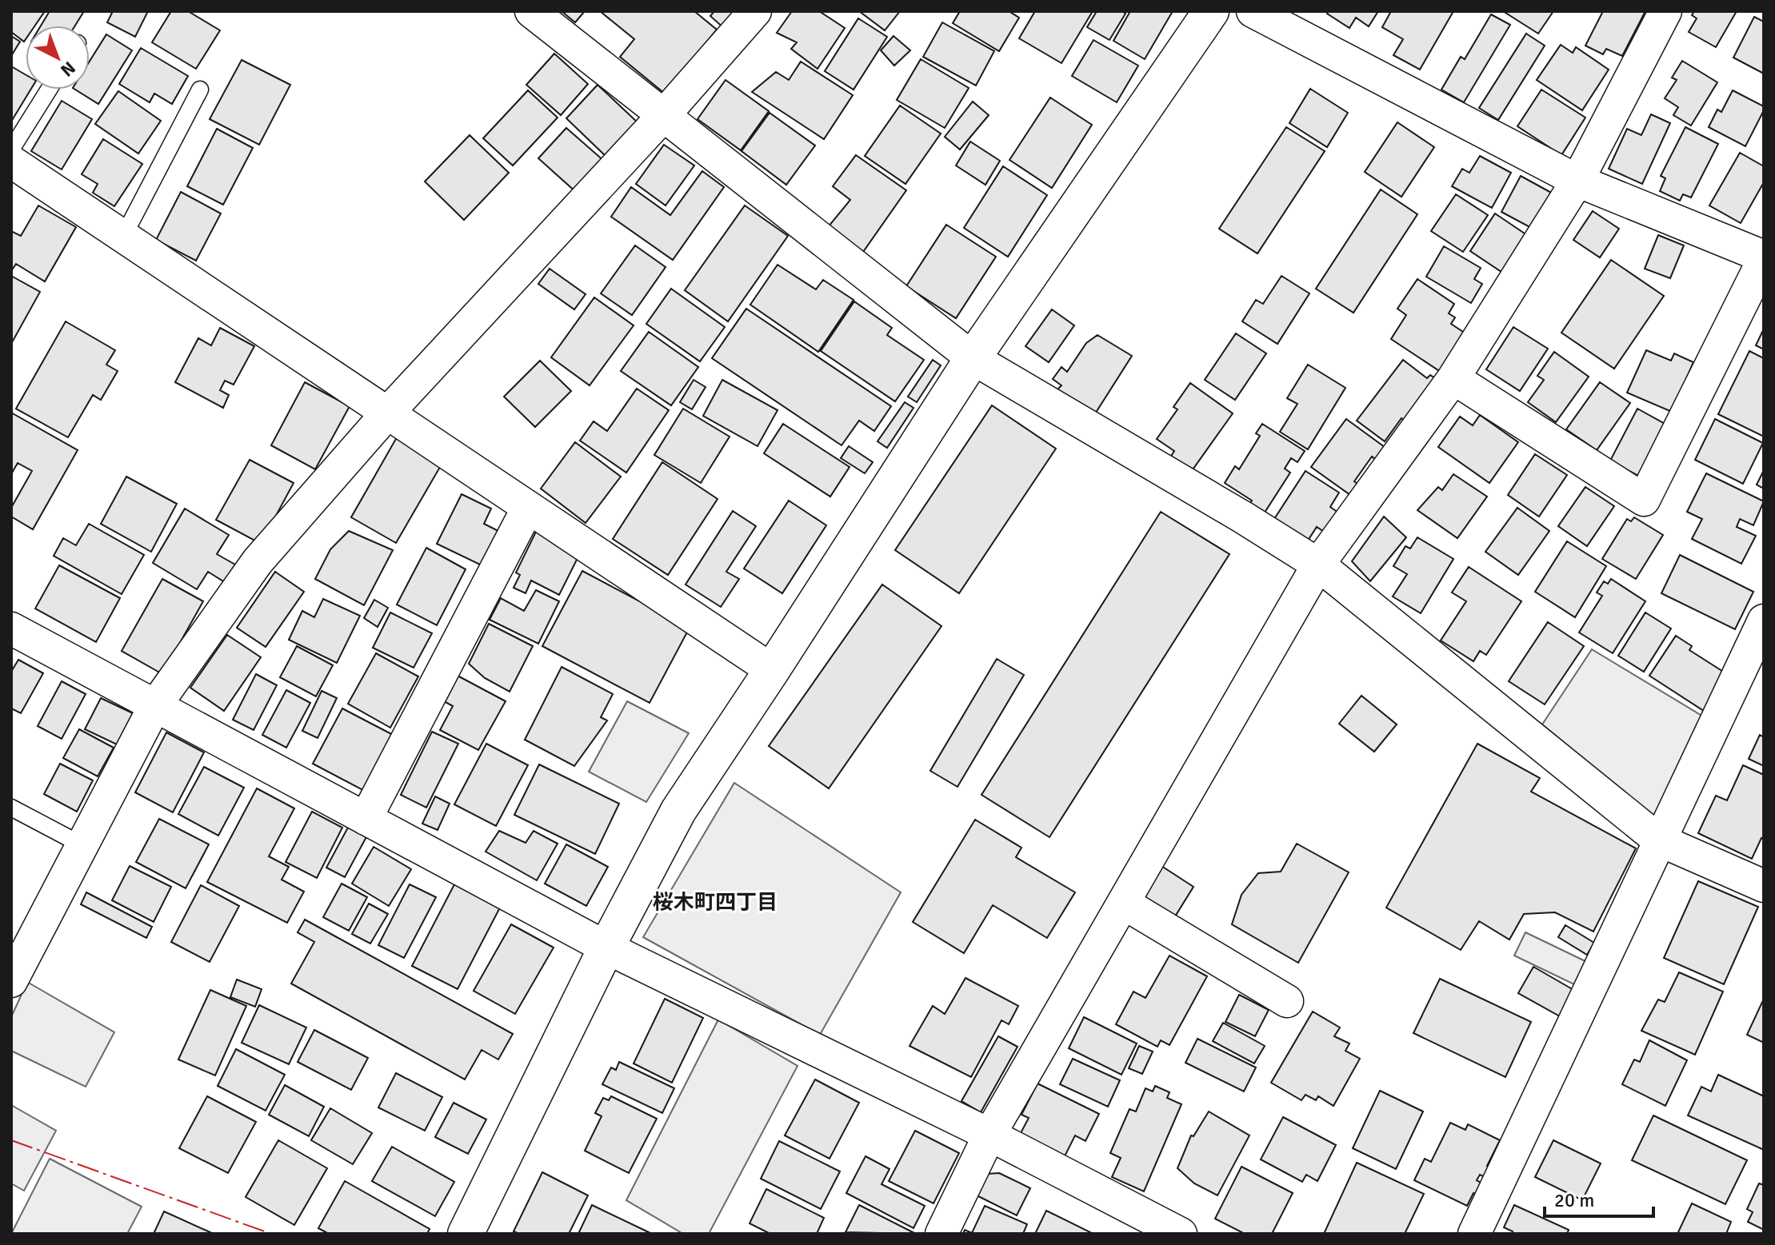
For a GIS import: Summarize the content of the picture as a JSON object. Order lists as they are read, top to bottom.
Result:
{
  "districts": ["桜木町四丁目"],
  "scale_bar": "20 m",
  "north": "bottom right"
}
